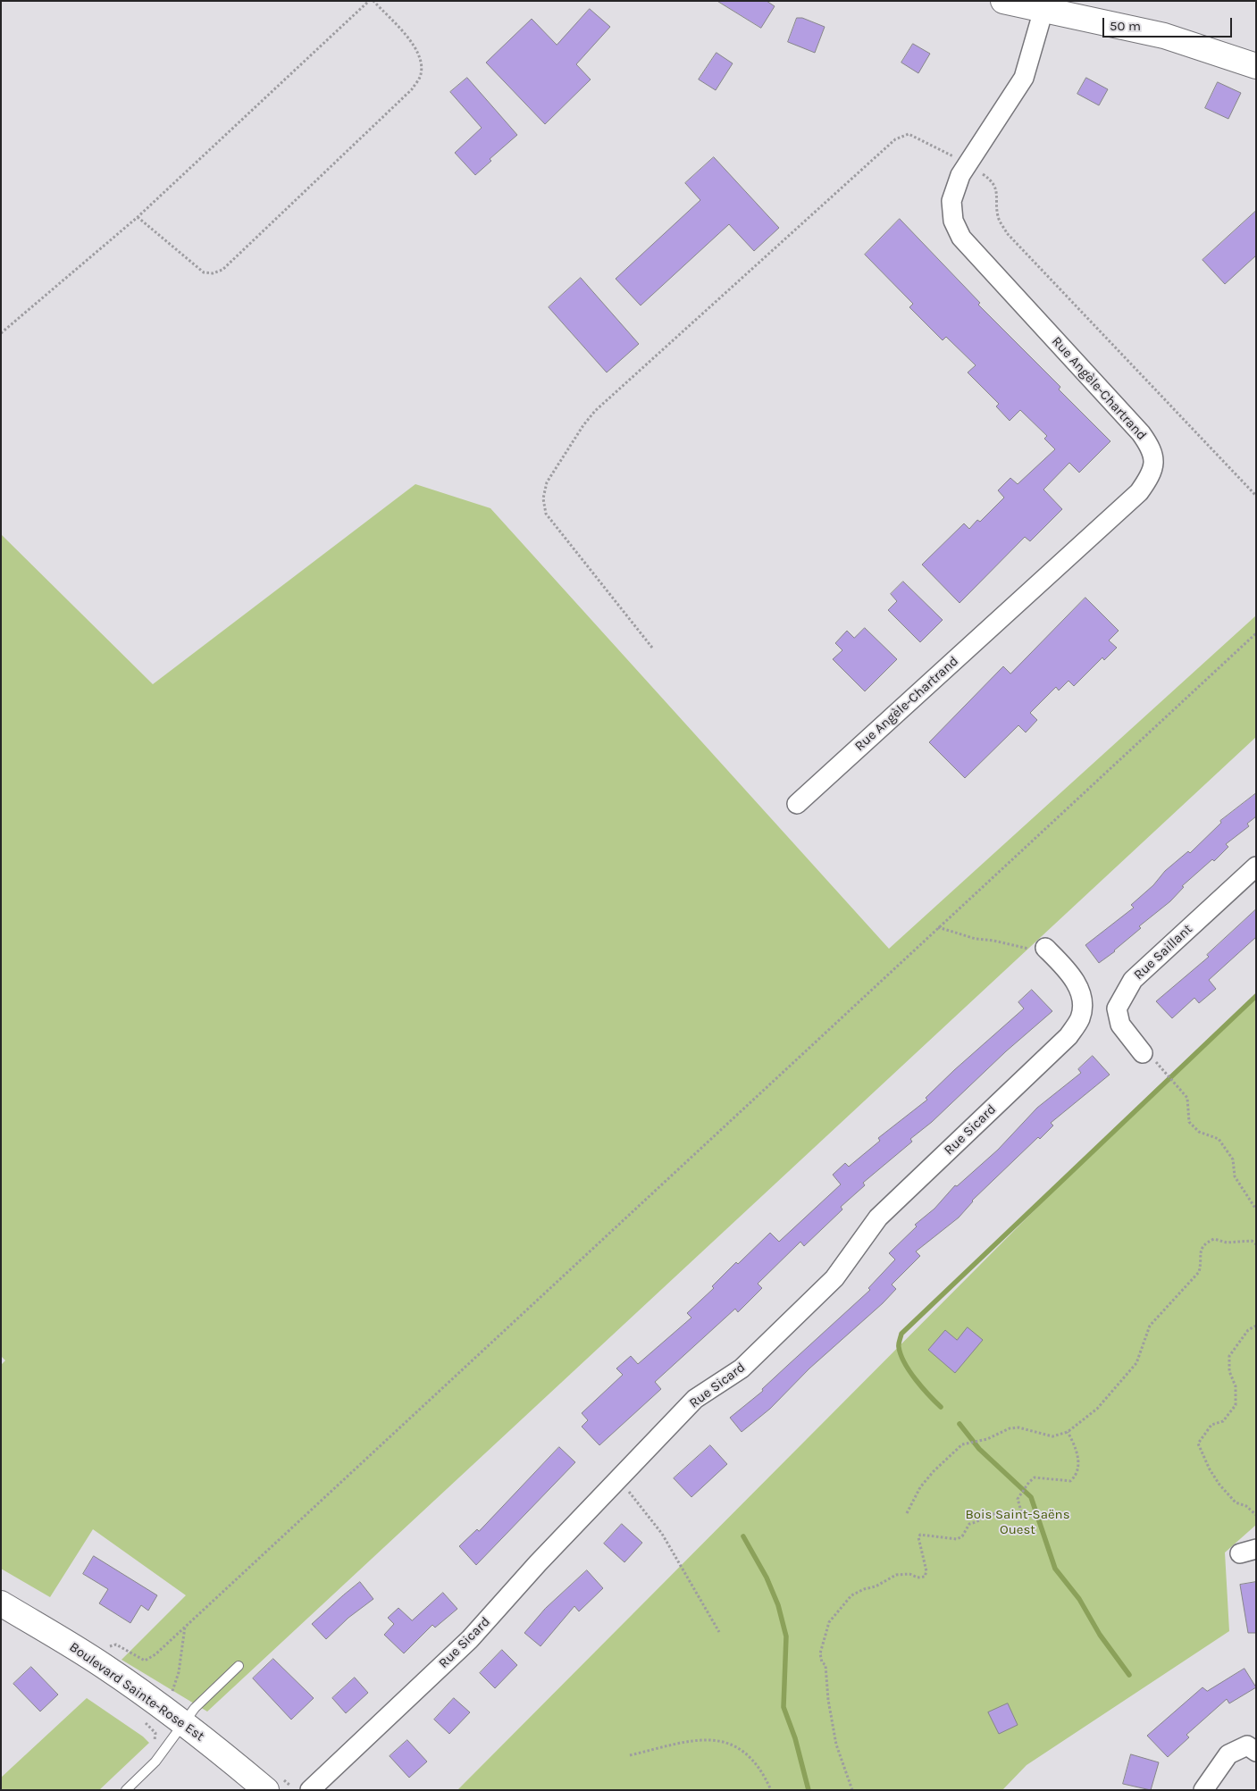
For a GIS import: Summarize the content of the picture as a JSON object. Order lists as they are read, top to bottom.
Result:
{
  "streets": {
    "street": [
      "Rue Angèle-Chartrand",
      "Rue Saillant",
      "Rue Sicard",
      "Boulevard Sainte-Rose Est"
    ]
  },
  "parks": ["Bois Saint-Saëns Ouest"],
  "scale_bar": "50 m"
}
